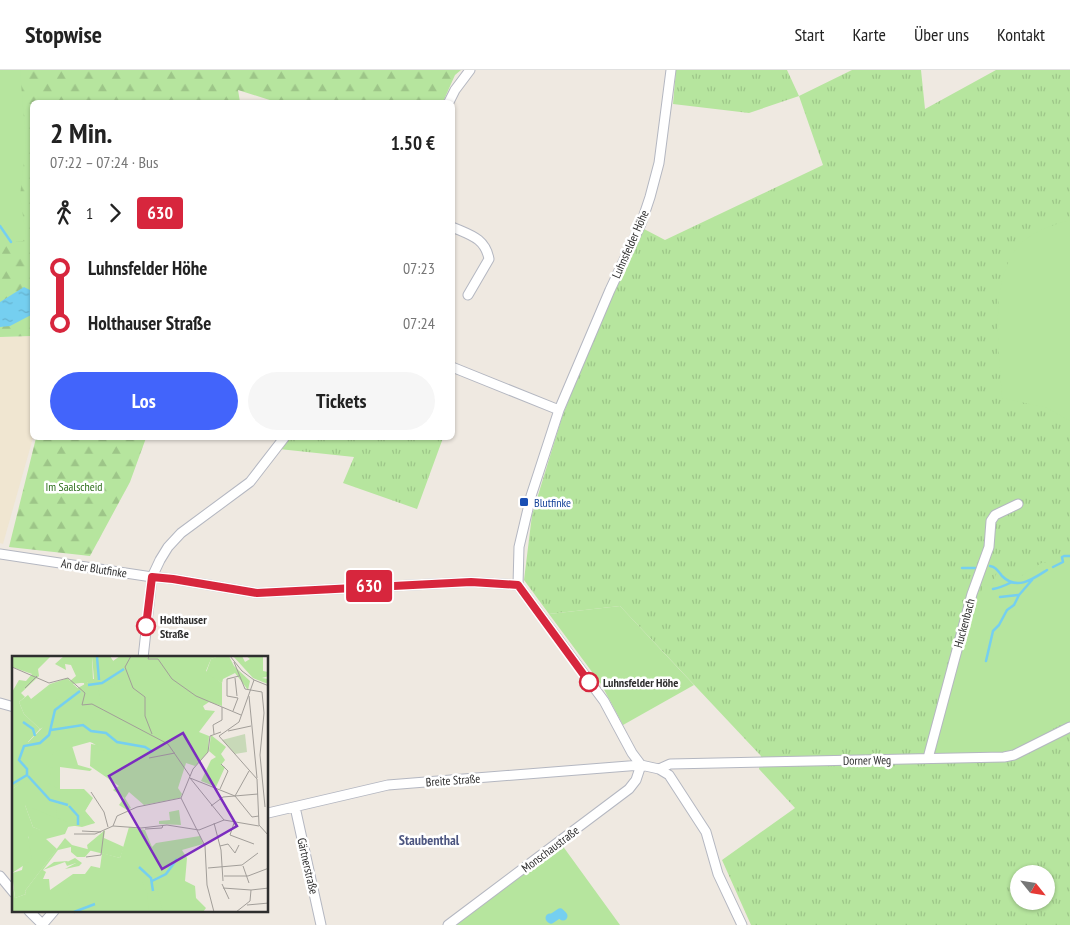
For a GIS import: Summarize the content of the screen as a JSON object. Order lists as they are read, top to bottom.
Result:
{
  "streets": {
    "street": [
      "Luhnsfelder Höhe",
      "An der Blutfinke",
      "Huckenbach",
      "Dorner Weg",
      "Breite Straße",
      "Monschaustraße",
      "Gärtnerstraße"
    ]
  },
  "crossings": [
    ["Luhnsfelder Höhe", "An der Blutfinke"],
    ["Huckenbach", "Dorner Weg"],
    ["Dorner Weg", "Breite Straße"],
    ["Breite Straße", "Monschaustraße"],
    ["Breite Straße", "Gärtnerstraße"]
  ],
  "districts": ["Staubenthal"],
  "parks": ["Im Saalscheid"],
  "places": {
    "transit": ["Blutfinke"],
    "other": ["Holthauser Straße", "Luhnsfelder Höhe"]
  },
  "lines": ["bus line 630"],
  "north": "bottom right",
  "page": {
    "header": "Stopwise",
    "nav": [
      "Start",
      "Karte",
      "Über uns",
      "Kontakt"
    ],
    "on_map": "630",
    "heading": ["2 Min.", "07:22 – 07:24 · Bus", "1.50 €"],
    "legs": ["1", "630"],
    "list": [
      {
        "name": "Luhnsfelder Höhe",
        "value": "07:23"
      },
      {
        "name": "Holthauser Straße",
        "value": "07:24"
      }
    ],
    "buttons": ["Los", "Tickets"]
  }
}
